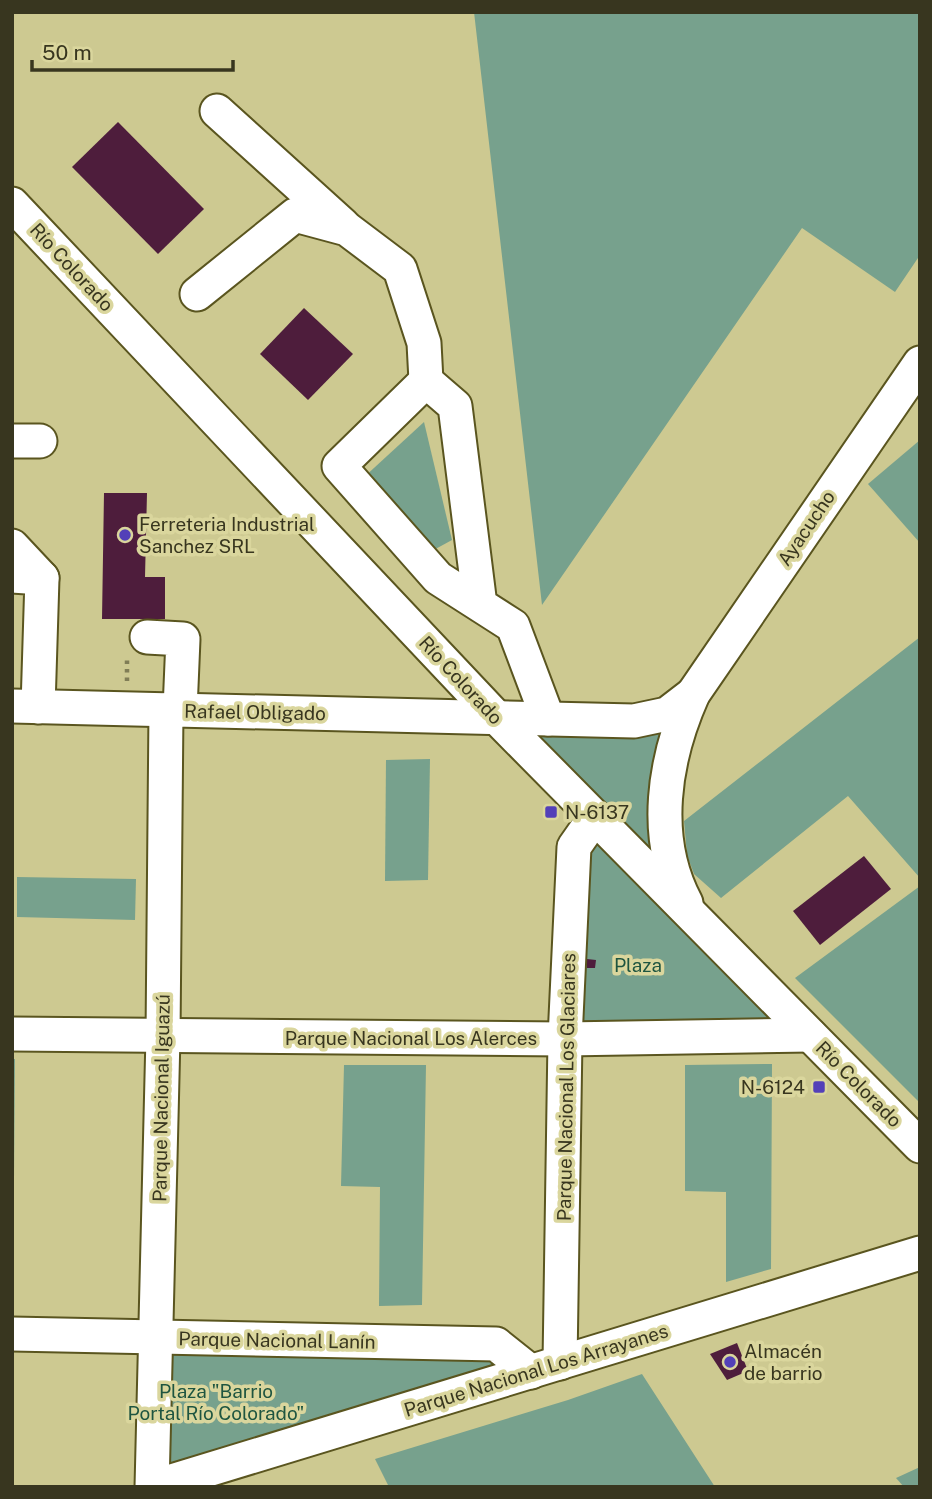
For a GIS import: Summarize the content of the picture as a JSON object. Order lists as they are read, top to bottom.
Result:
{
  "streets": {
    "street": [
      "Río Colorado",
      "Ayacucho",
      "Rafael Obligado",
      "Parque Nacional Los Alerces",
      "Parque Nacional Los Glaciares",
      "Parque Nacional Iguazú",
      "Parque Nacional Lanín",
      "Parque Nacional Los Arrayanes"
    ]
  },
  "crossings": [
    ["Río Colorado", "Ayacucho"],
    ["Río Colorado", "Rafael Obligado"],
    ["Río Colorado", "Parque Nacional Los Alerces"],
    ["Río Colorado", "Parque Nacional Los Glaciares"],
    ["Ayacucho", "Rafael Obligado"],
    ["Rafael Obligado", "Parque Nacional Iguazú"],
    ["Parque Nacional Los Alerces", "Parque Nacional Los Glaciares"],
    ["Parque Nacional Los Alerces", "Parque Nacional Iguazú"],
    ["Parque Nacional Los Glaciares", "Parque Nacional Lanín"],
    ["Parque Nacional Los Glaciares", "Parque Nacional Los Arrayanes"],
    ["Parque Nacional Iguazú", "Parque Nacional Lanín"],
    ["Parque Nacional Iguazú", "Parque Nacional Los Arrayanes"],
    ["Parque Nacional Lanín", "Parque Nacional Los Arrayanes"]
  ],
  "parks": ["Plaza", "Plaza \"Barrio Portal Río Colorado\""],
  "places": {
    "other": ["Ferreteria Industrial Sanchez SRL", "Almacén de barrio"],
    "transit": ["N-6137", "N-6124"]
  },
  "scale_bar": "50 m"
}
